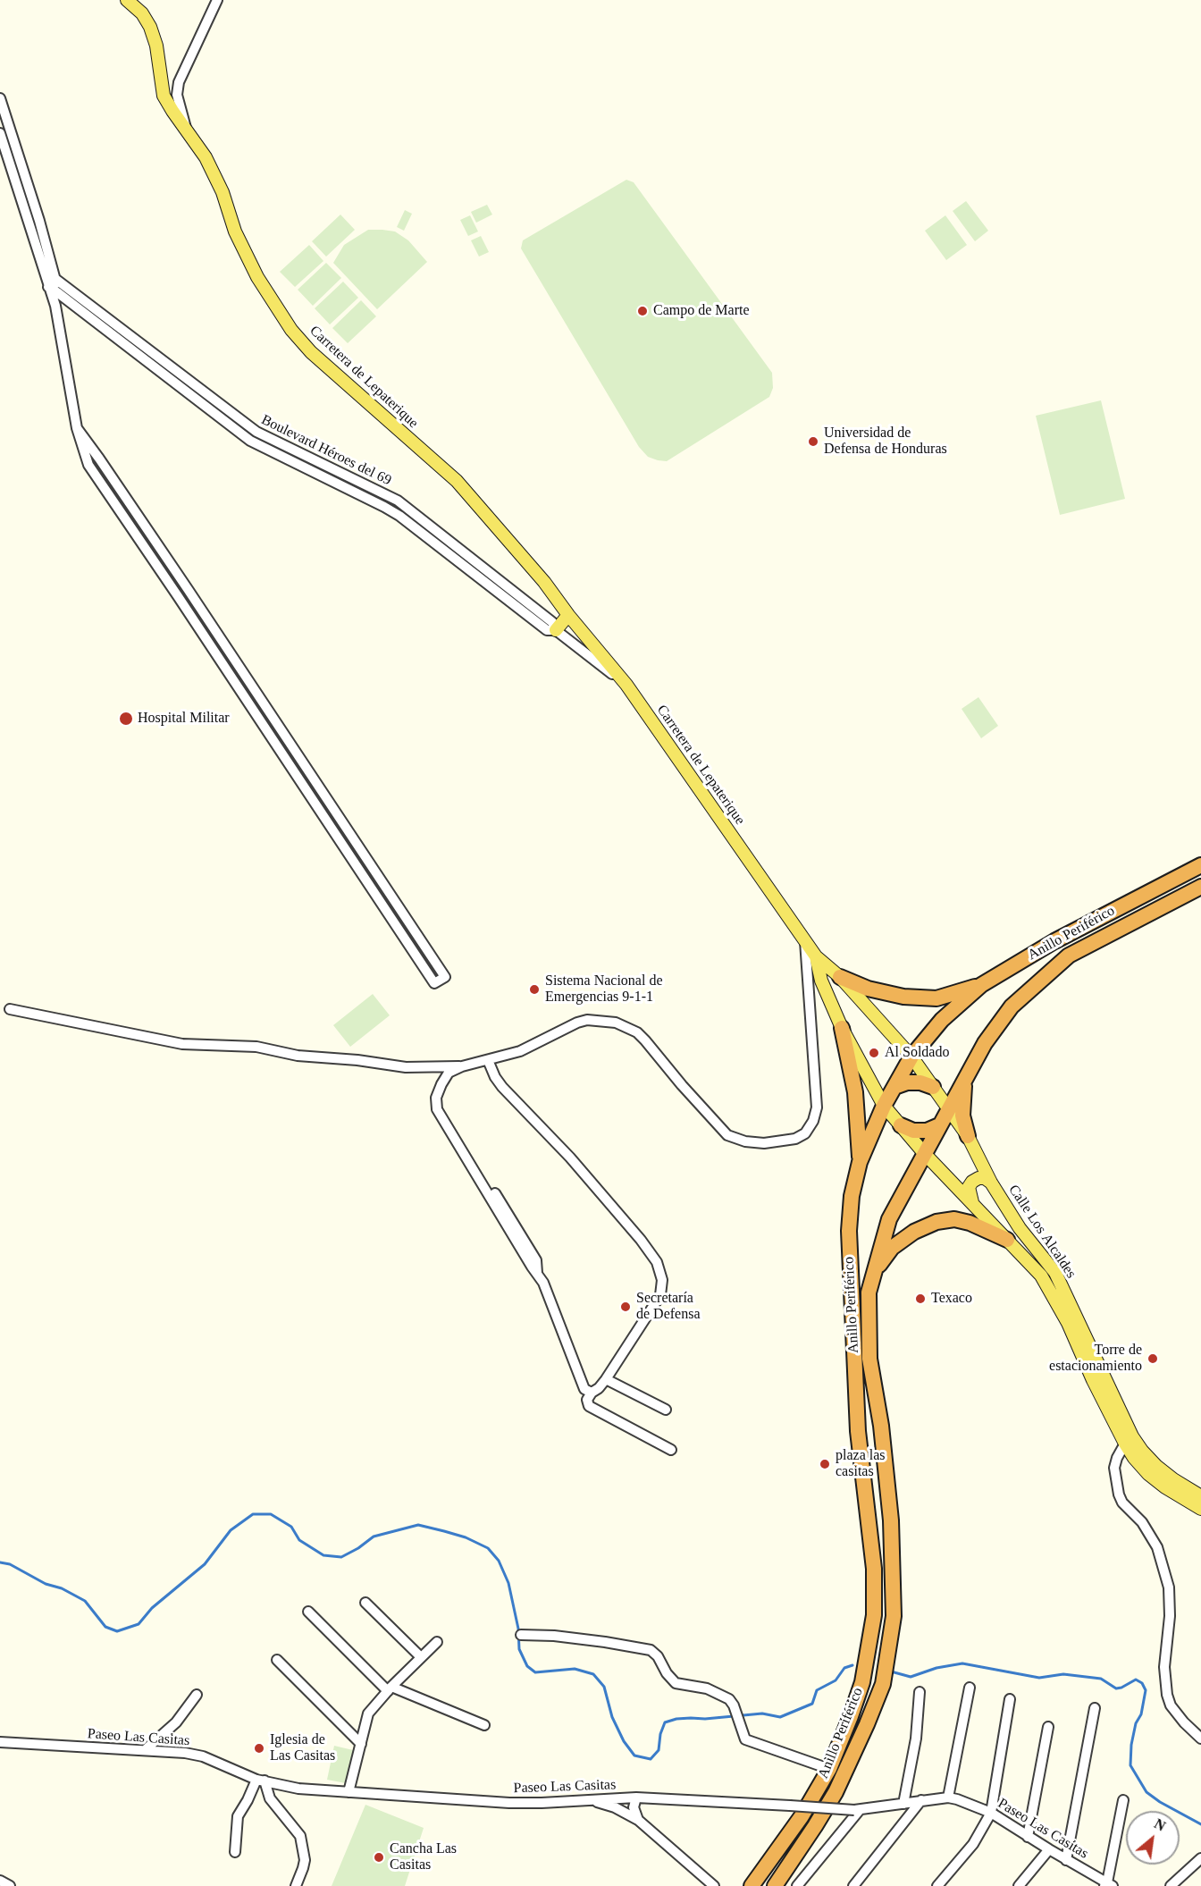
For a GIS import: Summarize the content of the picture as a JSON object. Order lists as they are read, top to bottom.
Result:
{
  "streets": {
    "highway": ["Anillo Periférico"],
    "main road": ["Carretera de Lepaterique", "Calle Los Alcaldes"],
    "street": ["Boulevard Héroes del 69", "Paseo Las Casitas"]
  },
  "crossings": [
    ["Carretera de Lepaterique", "Boulevard Héroes del 69"],
    ["Carretera de Lepaterique", "Anillo Periférico"],
    ["Carretera de Lepaterique", "Calle Los Alcaldes"],
    ["Anillo Periférico", "Calle Los Alcaldes"]
  ],
  "places": [
    "Campo de Marte",
    "Universidad de Defensa de Honduras",
    "Hospital Militar",
    "Sistema Nacional de Emergencias 9-1-1",
    "Al Soldado",
    "Texaco",
    "Secretaría de Defensa",
    "Torre de estacionamiento",
    "plaza las casitas",
    "Iglesia de Las Casitas",
    "Cancha Las Casitas"
  ],
  "north": "top right"
}
